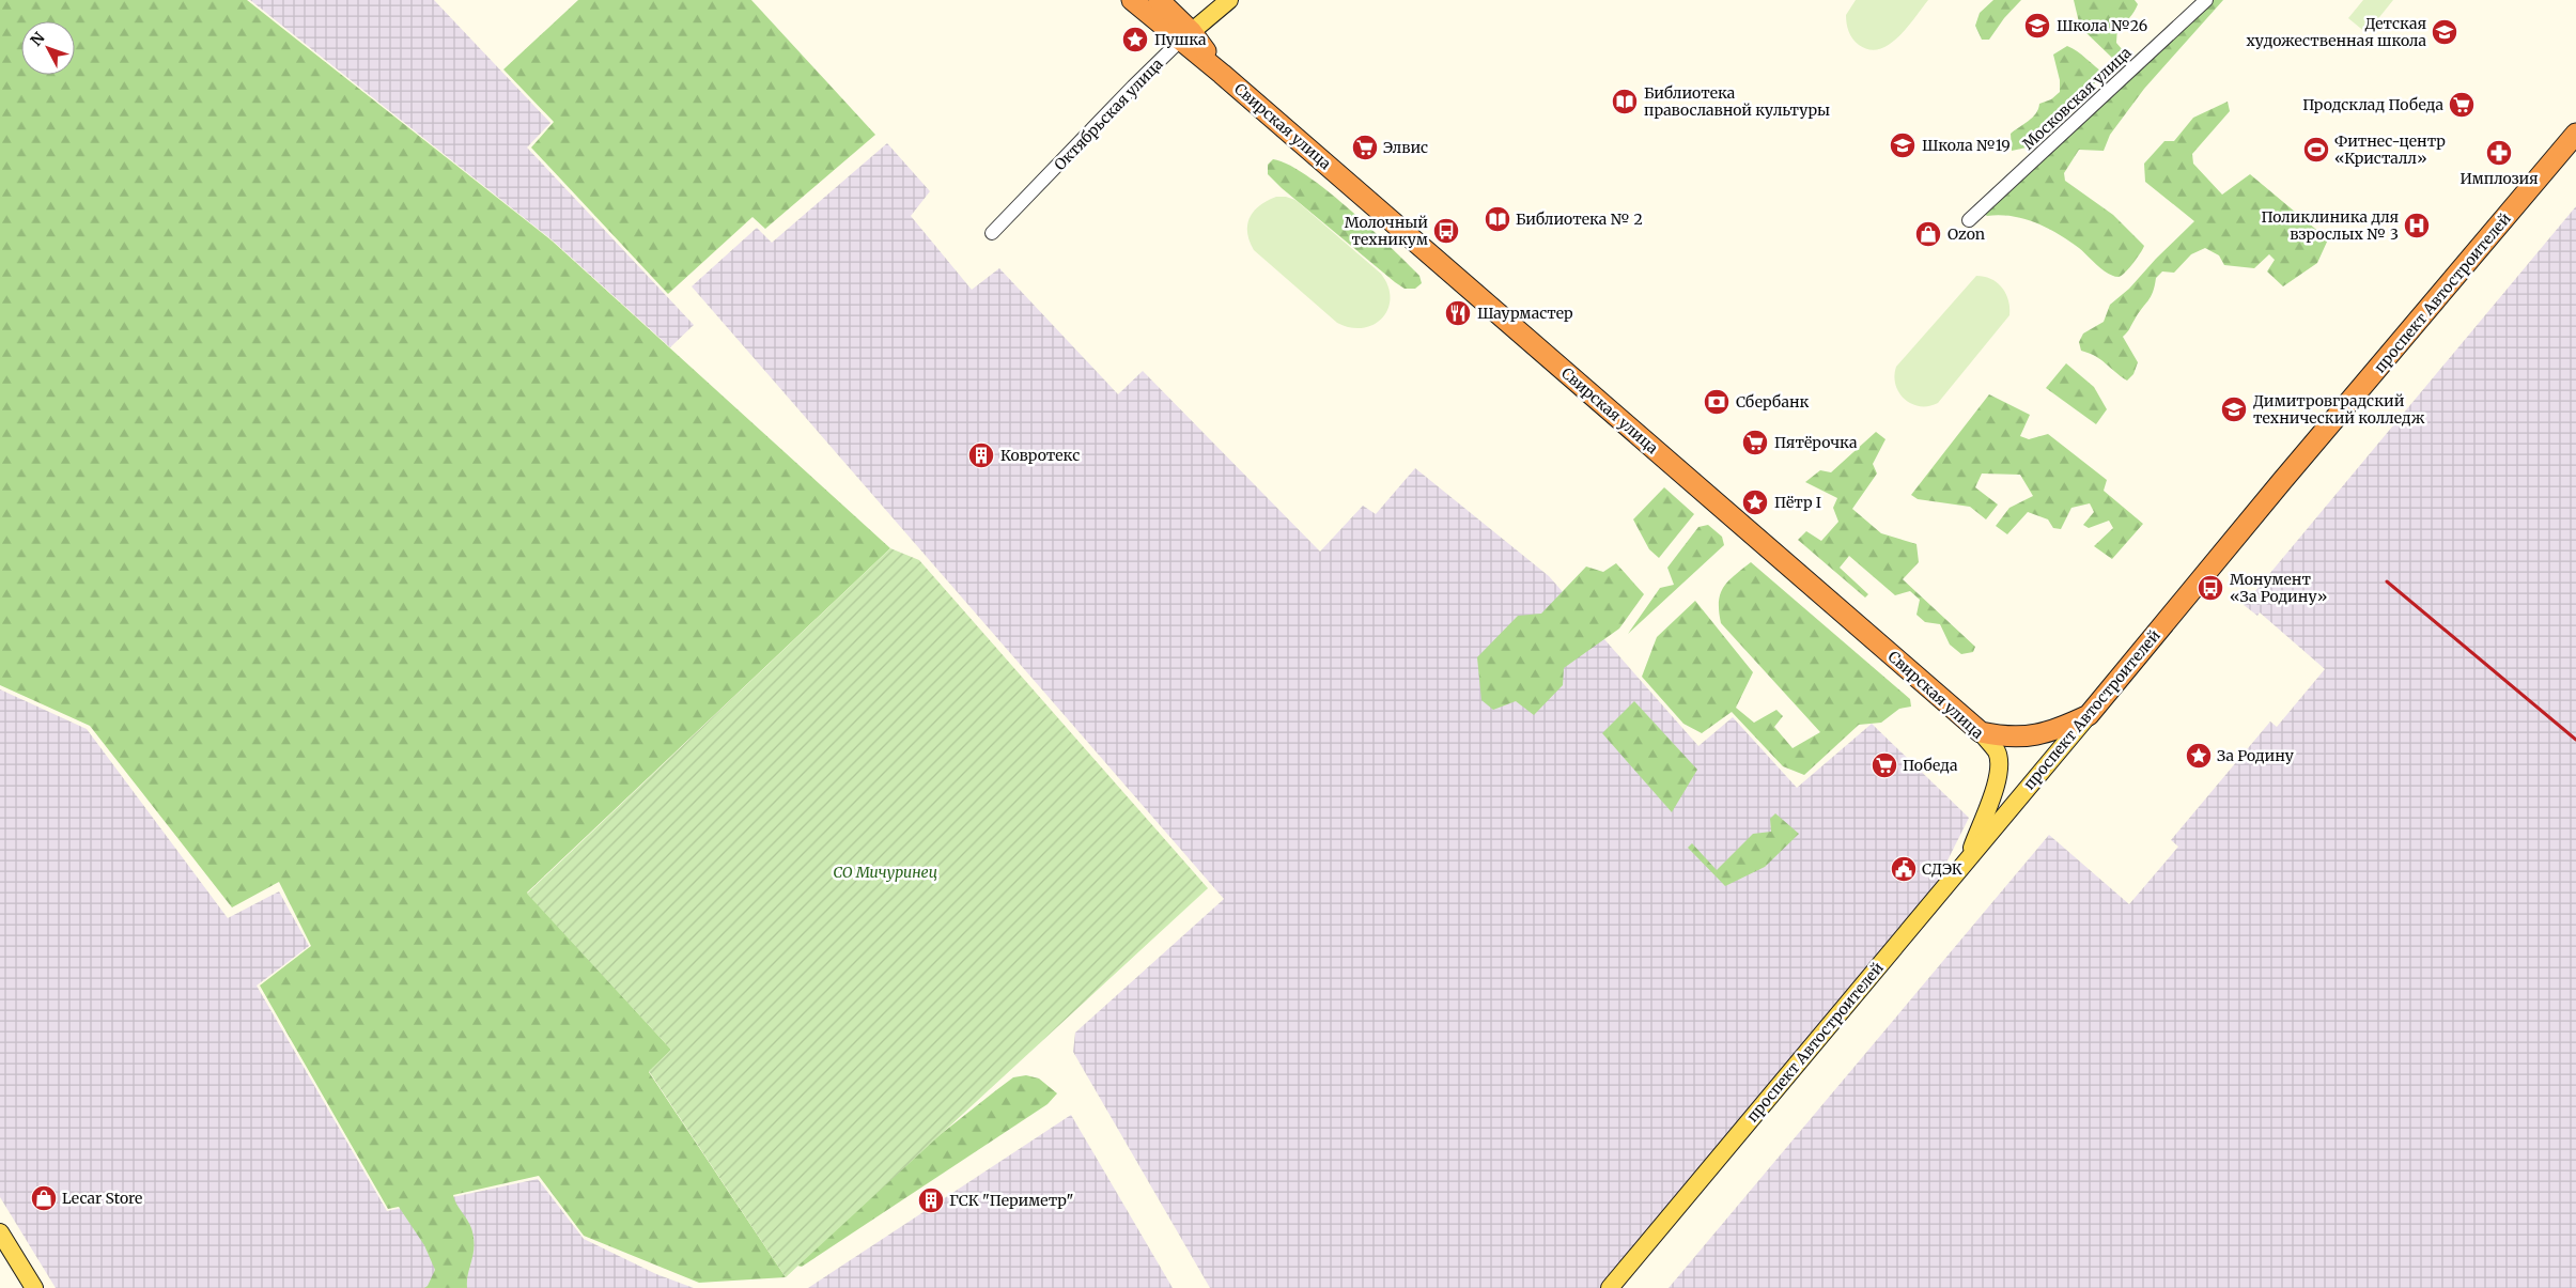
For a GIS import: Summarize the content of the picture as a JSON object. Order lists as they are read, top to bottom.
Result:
{
  "streets": {
    "highway": ["Свирская улица", "проспект Автостроителей"],
    "main road": ["Октябрьская улица"],
    "street": ["Московская улица"]
  },
  "crossings": [
    ["Октябрьская улица", "Свирская улица"],
    ["Свирская улица", "проспект Автостроителей"]
  ],
  "parks": ["СО Мичуринец"],
  "places": {
    "school or university": [
      "Школа №26",
      "Детская художественная школа",
      "Школа №19",
      "Димитровградский технический колледж"
    ],
    "place": ["Пушка", "Пётр I", "За Родину"],
    "library": ["Библиотека православной культуры", "Библиотека № 2"],
    "supermarket": [
      "Продсклад Победа",
      "Элвис",
      "Пятёрочка",
      "Победа"
    ],
    "sports": ["Фитнес-центр «Кристалл»"],
    "pharmacy": ["Имплозия"],
    "hospital": ["Поликлиника для взрослых № 3"],
    "bus stop": ["Молочный техникум", "Монумент «За Родину»"],
    "shop": ["Ozon", "Lecar Store"],
    "restaurant": ["Шаурмастер"],
    "bank": ["Сбербанк"],
    "building": ["Ковротекс", "ГСК \"Периметр\""],
    "public building": ["СДЭК"]
  },
  "north": "top left"
}
